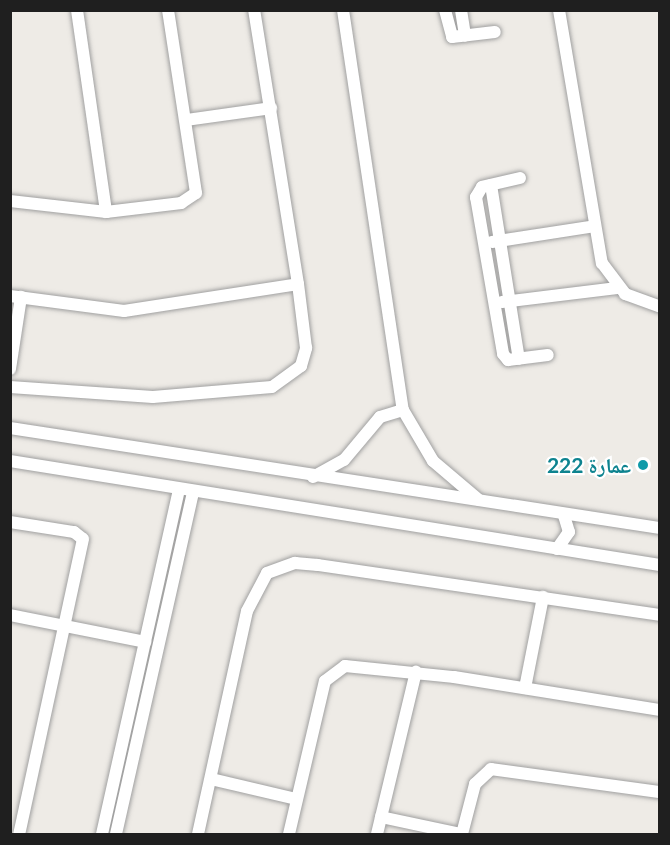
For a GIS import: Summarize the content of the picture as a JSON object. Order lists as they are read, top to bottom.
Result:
{
  "places": ["عمارة 222"]
}
